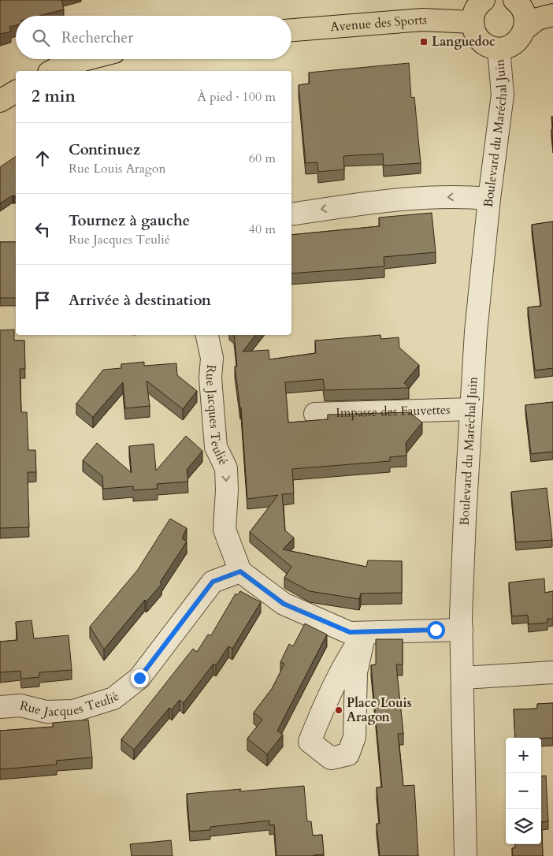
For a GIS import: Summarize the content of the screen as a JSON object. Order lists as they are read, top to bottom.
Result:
{
  "streets": {
    "main road": ["Avenue des Sports"],
    "street": ["Boulevard du Maréchal Juin", "Impasse des Fauvettes", "Rue Jacques Teulié"]
  },
  "crossings": [
    ["Boulevard du Maréchal Juin", "Impasse des Fauvettes"]
  ],
  "one_way": ["Rue Jacques Teulié"],
  "places": {
    "transit": ["Languedoc"],
    "other": ["Place Louis Aragon"]
  },
  "page": {
    "search": "Rechercher",
    "heading": ["2 min", "À pied · 100 m"],
    "list": [
      ["Continuez", "Rue Louis Aragon", "60 m"],
      ["Tournez à gauche", "Rue Jacques Teulié", "40 m"],
      "Arrivée à destination"
    ],
    "map_buttons": ["+", "−"]
  }
}
